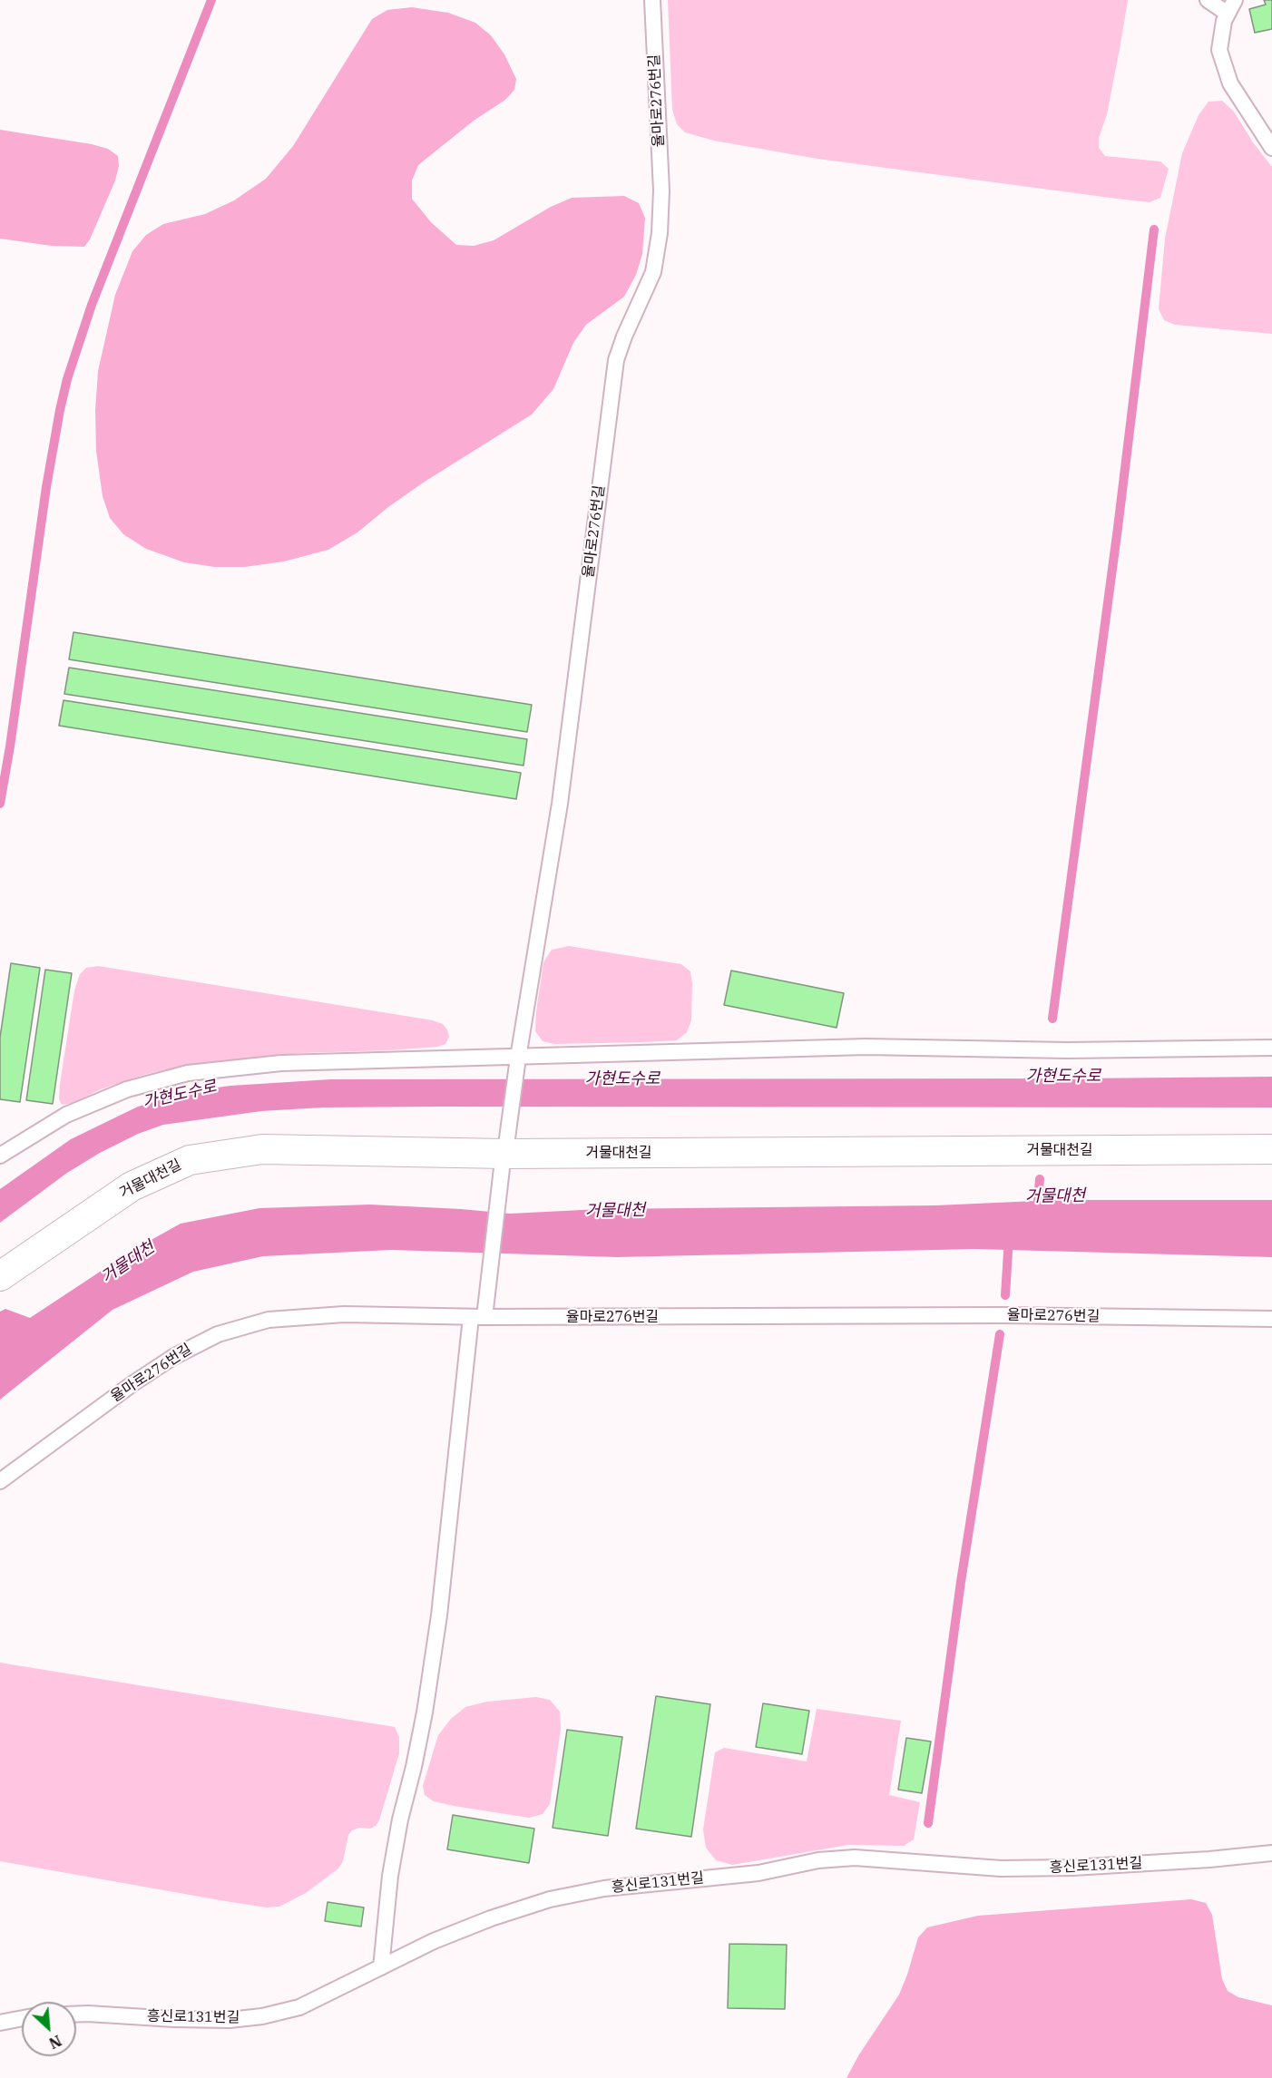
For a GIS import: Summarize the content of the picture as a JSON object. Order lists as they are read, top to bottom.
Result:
{
  "streets": {
    "street": ["거물대천길"],
    "lane": ["율마로276번길", "흥신로131번길"]
  },
  "crossings": [
    ["율마로276번길", "거물대천길"],
    ["율마로276번길", "흥신로131번길"]
  ],
  "water": ["가현도수로", "거물대천"],
  "north": "bottom right"
}
